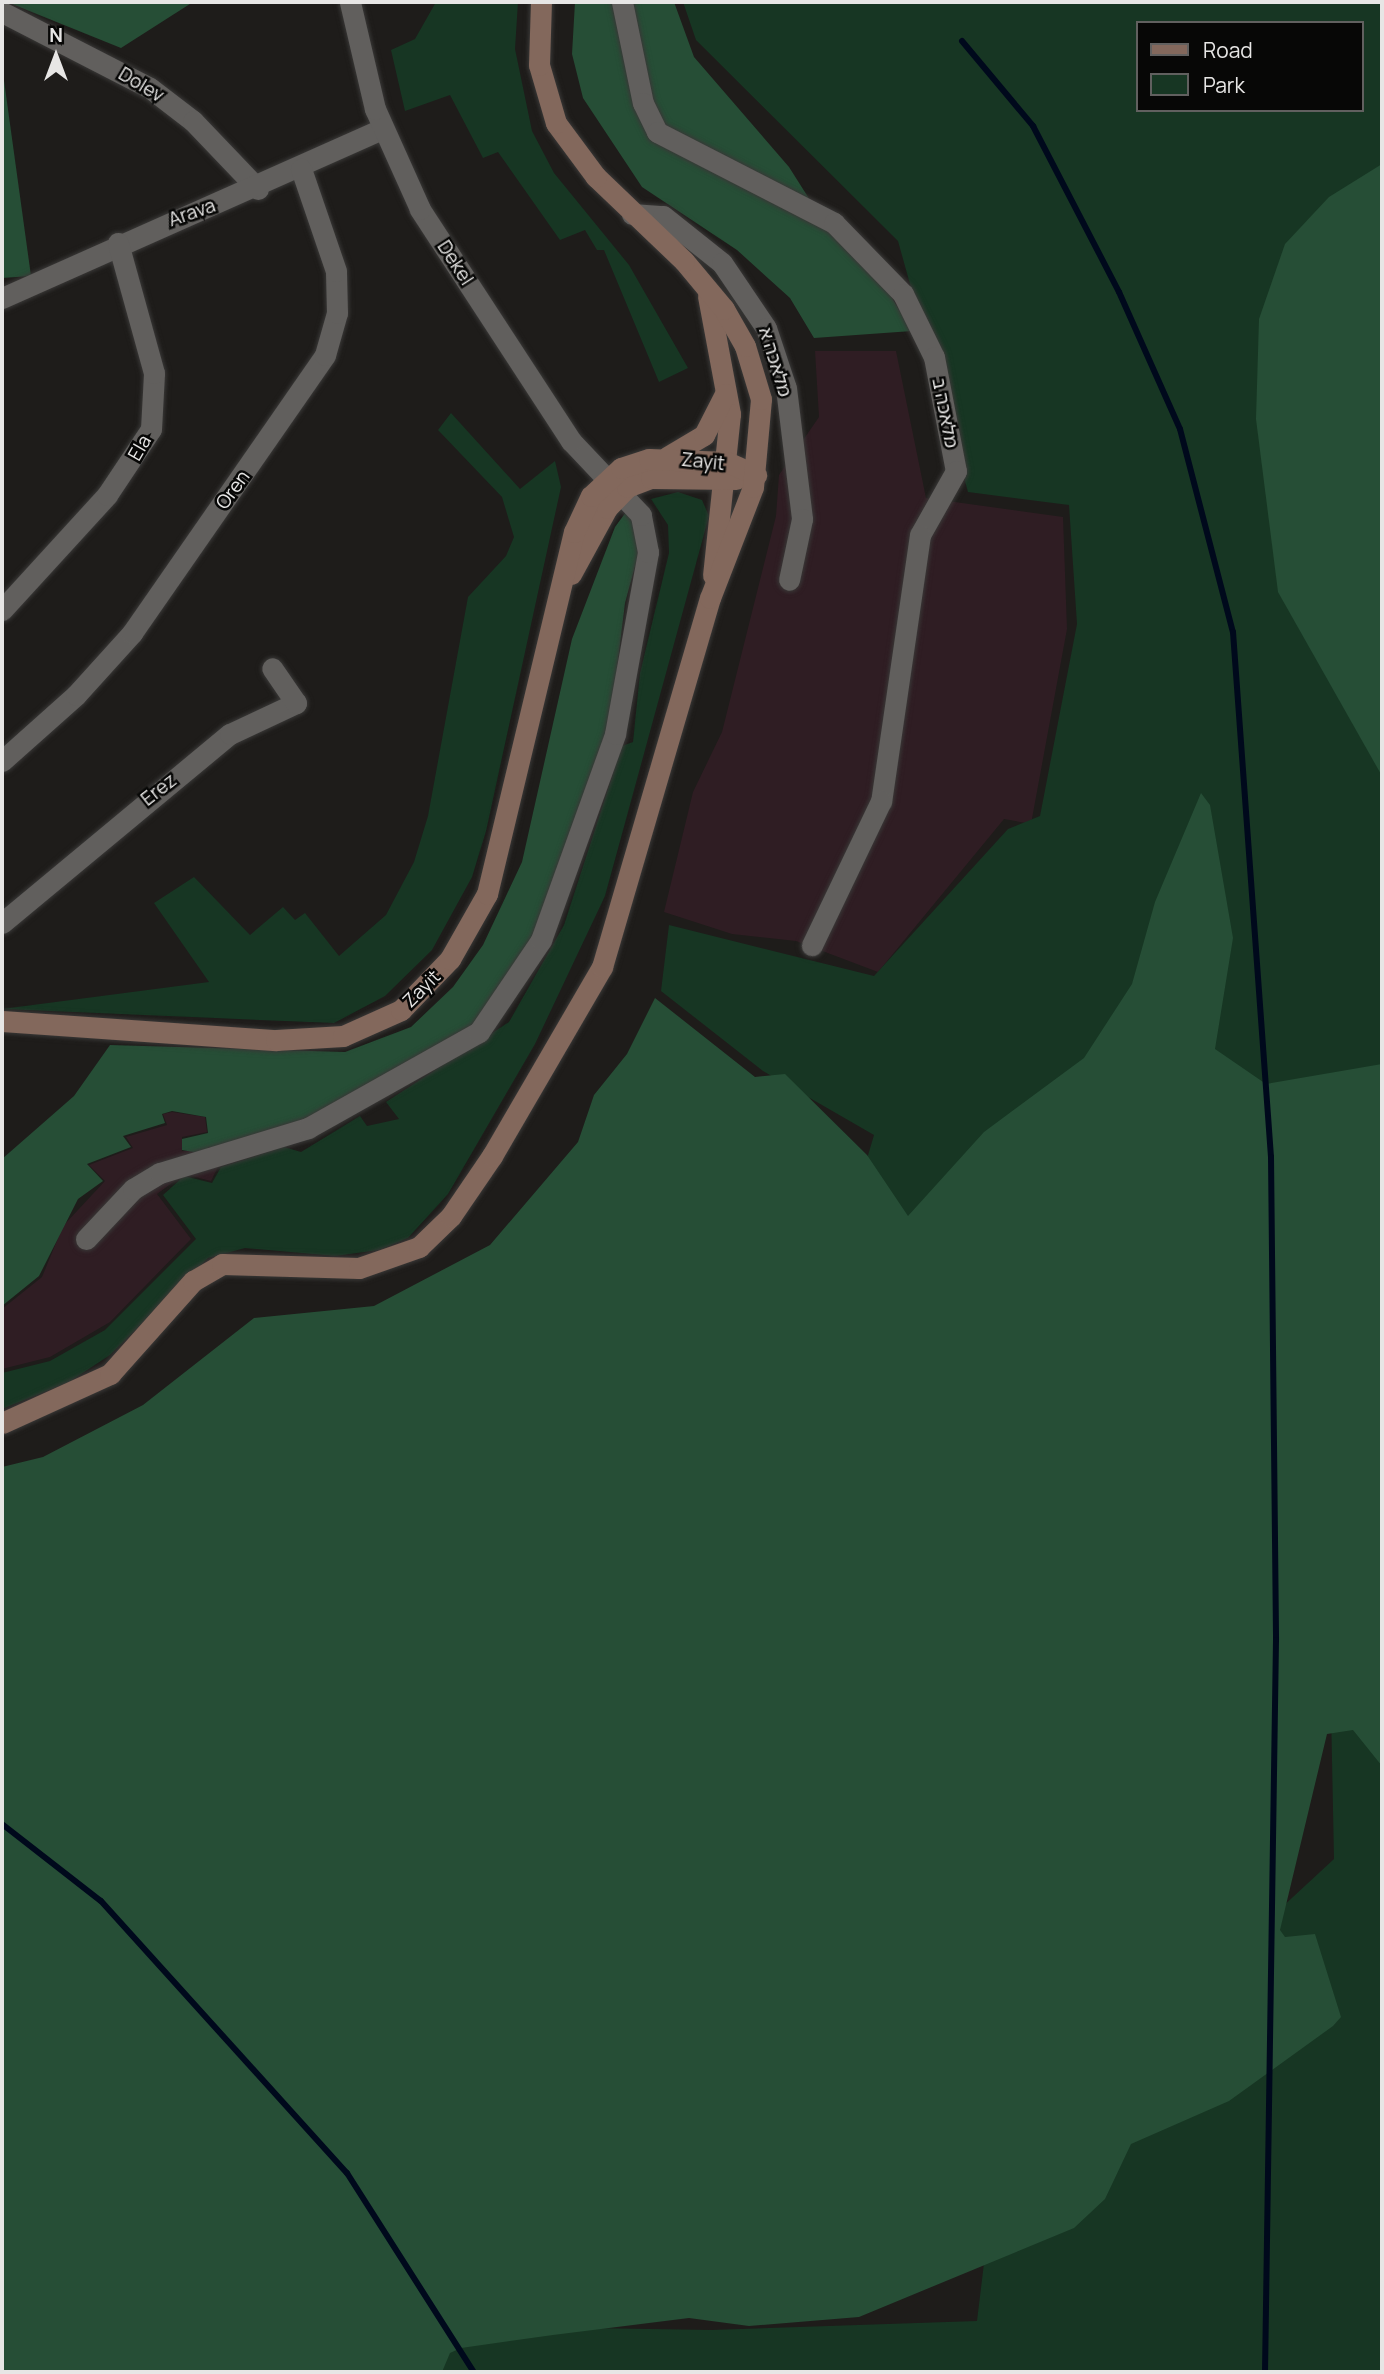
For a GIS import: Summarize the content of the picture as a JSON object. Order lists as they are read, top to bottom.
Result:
{
  "streets": {
    "main road": ["Zayit"],
    "street": [
      "Dolev",
      "Arava",
      "Dekel",
      "מלאכה א",
      "מלאכה ב",
      "Ela",
      "Oren",
      "Erez"
    ]
  },
  "crossings": [
    ["Dolev", "Arava"],
    ["Arava", "Dekel"],
    ["Arava", "Ela"],
    ["Arava", "Oren"],
    ["Dekel", "Zayit"]
  ],
  "legend": ["Road", "Park"],
  "north": "top"
}
